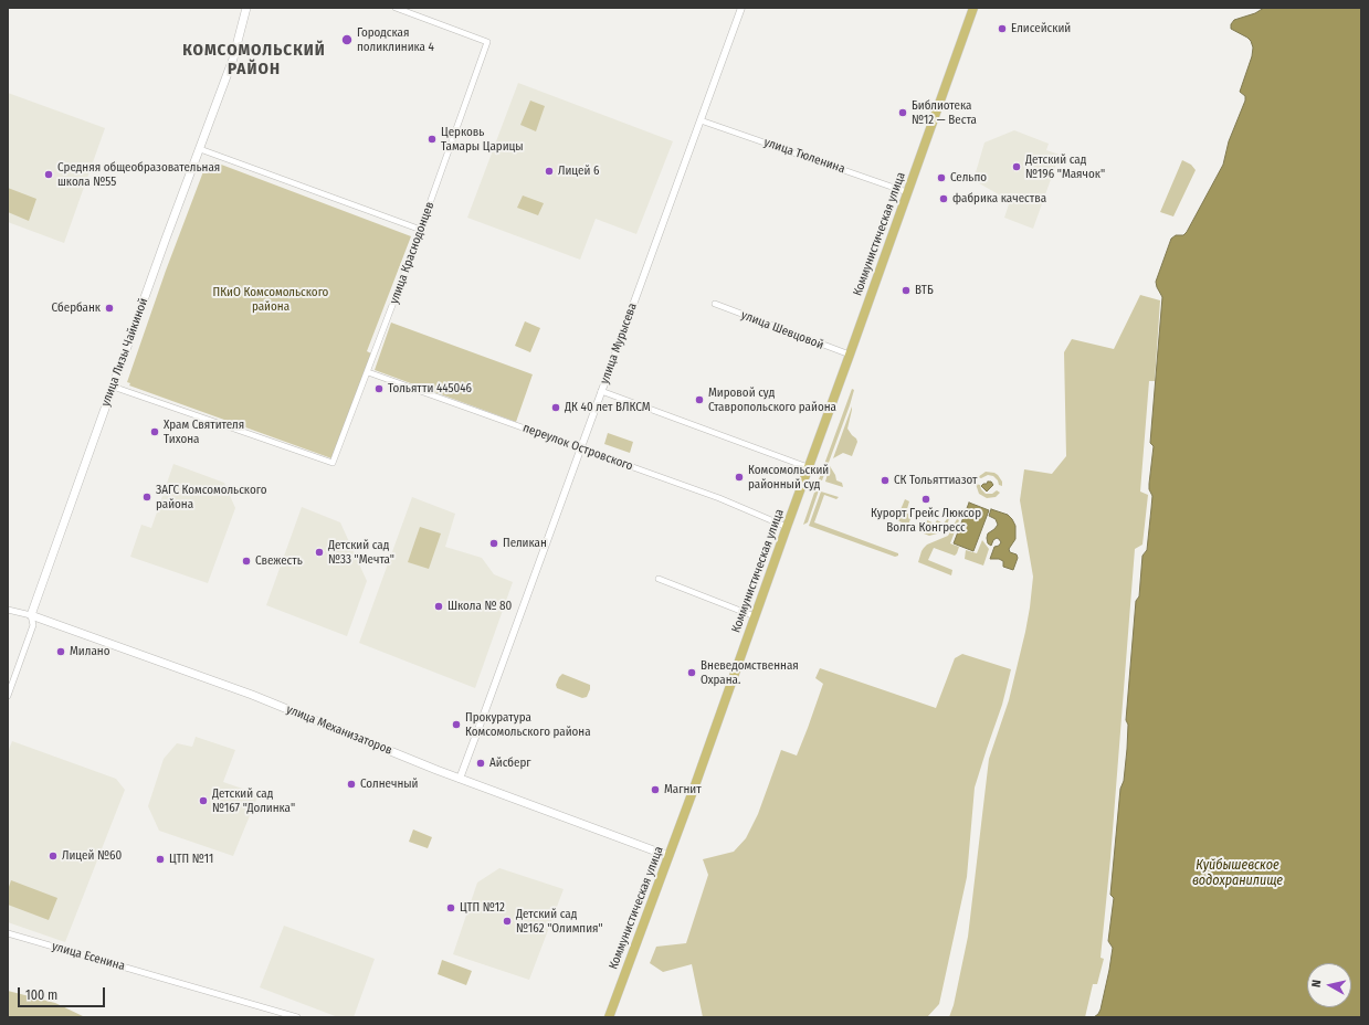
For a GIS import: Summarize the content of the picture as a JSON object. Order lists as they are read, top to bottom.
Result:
{
  "streets": {
    "main road": ["Коммунистическая улица", "улица Лизы Чайкиной", "улица Механизаторов"],
    "street": [
      "улица Тюленина",
      "улица Краснодонцев",
      "улица Шевцовой",
      "улица Мурысева",
      "переулок Островского",
      "улица Есенина"
    ]
  },
  "crossings": [
    ["улица Тюленина", "Коммунистическая улица"],
    ["улица Тюленина", "улица Мурысева"],
    ["Коммунистическая улица", "улица Шевцовой"],
    ["Коммунистическая улица", "переулок Островского"],
    ["Коммунистическая улица", "улица Механизаторов"],
    ["улица Краснодонцев", "улица Лизы Чайкиной"],
    ["улица Краснодонцев", "переулок Островского"],
    ["улица Мурысева", "переулок Островского"],
    ["улица Мурысева", "улица Механизаторов"],
    ["улица Лизы Чайкиной", "улица Механизаторов"]
  ],
  "districts": ["КОМСОМОЛЬСКИЙ РАЙОН"],
  "water": ["Куйбышевское водохранилище"],
  "parks": ["ПКиО Комсомольского района"],
  "places": [
    "Елисейский",
    "Городская поликлиника 4",
    "Библиотека №12 — Веста",
    "Церковь Тамары Царицы",
    "Детский сад №196 \"Маячок\"",
    "Лицей 6",
    "Средняя общеобразовательная школа №55",
    "Сельпо",
    "фабрика качества",
    "ВТБ",
    "Сбербанк",
    "Тольятти 445046",
    "Мировой суд Ставропольского района",
    "ДК 40 лет ВЛКСМ",
    "Храм Святителя Тихона",
    "Комсомольский районный суд",
    "СК Тольяттиазот",
    "ЗАГС Комсомольского района",
    "Курорт Грейс Люксор Волга Конгресс",
    "Пеликан",
    "Детский сад №33 \"Мечта\"",
    "Свежесть",
    "Школа № 80",
    "Милано",
    "Вневедомственная Охрана.",
    "Прокуратура Комсомольского района",
    "Айсберг",
    "Солнечный",
    "Магнит",
    "Детский сад №167 \"Долинка\"",
    "Лицей №60",
    "ЦТП №11",
    "ЦТП №12",
    "Детский сад №162 \"Олимпия\""
  ],
  "scale_bar": "100 m",
  "north": "left"
}
